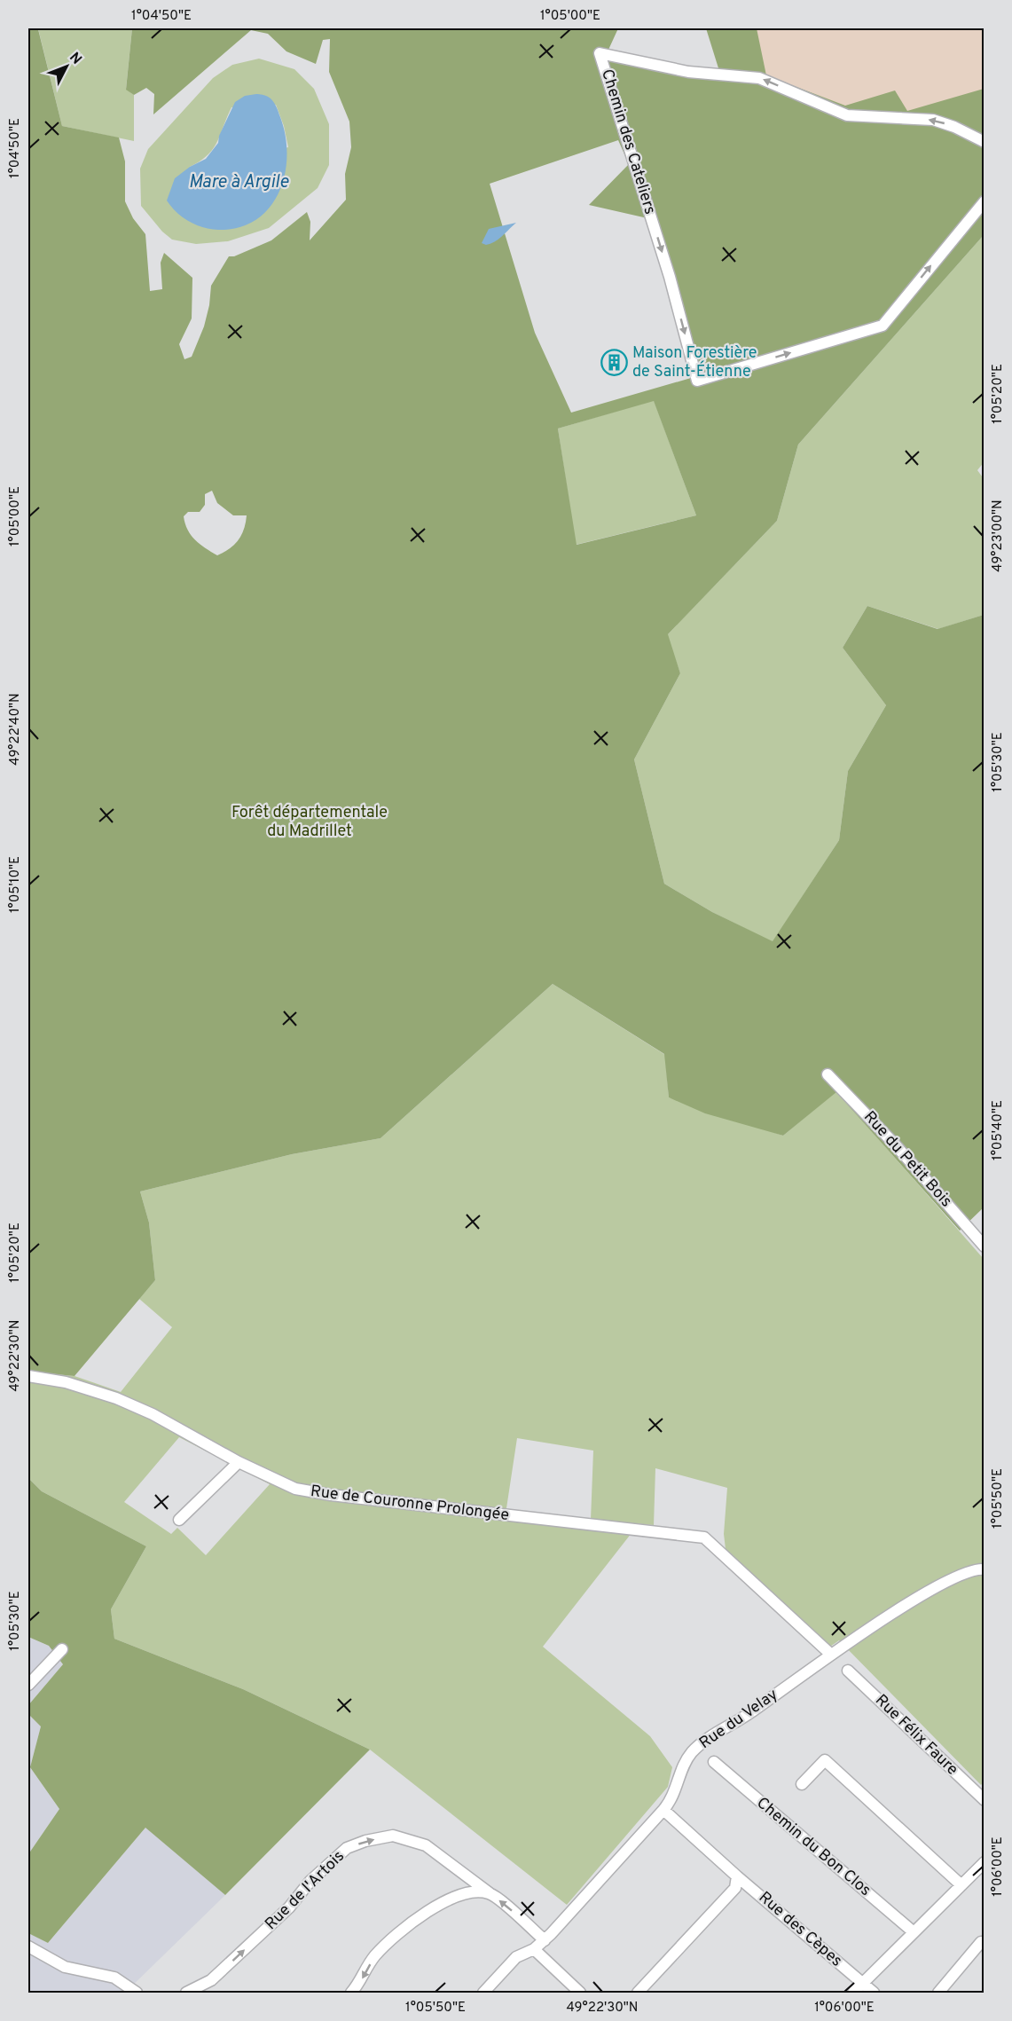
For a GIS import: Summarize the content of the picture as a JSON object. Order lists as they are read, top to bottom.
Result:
{
  "streets": {
    "street": [
      "Chemin des Cateliers",
      "Rue du Petit Bois",
      "Rue de Couronne Prolongée",
      "Rue du Velay",
      "Rue Félix Faure",
      "Chemin du Bon Clos",
      "Rue de l'Artois",
      "Rue des Cèpes"
    ]
  },
  "crossings": [
    ["Rue de Couronne Prolongée", "Rue du Velay"],
    ["Rue du Velay", "Rue de l'Artois"],
    ["Rue du Velay", "Rue des Cèpes"]
  ],
  "water": ["Mare à Argile"],
  "parks": ["Forêt départementale du Madrillet"],
  "places": {
    "building": ["Maison Forestière de Saint-Étienne"]
  },
  "north": "top right",
  "coordinates": [
    "1°04'50\"E",
    "1°05'00\"E",
    "1°05'20\"E",
    "49°23'00\"N",
    "49°22'40\"N",
    "1°05'30\"E",
    "1°05'10\"E",
    "1°05'40\"E",
    "49°22'30\"N",
    "1°05'50\"E",
    "1°06'00\"E"
  ]
}
